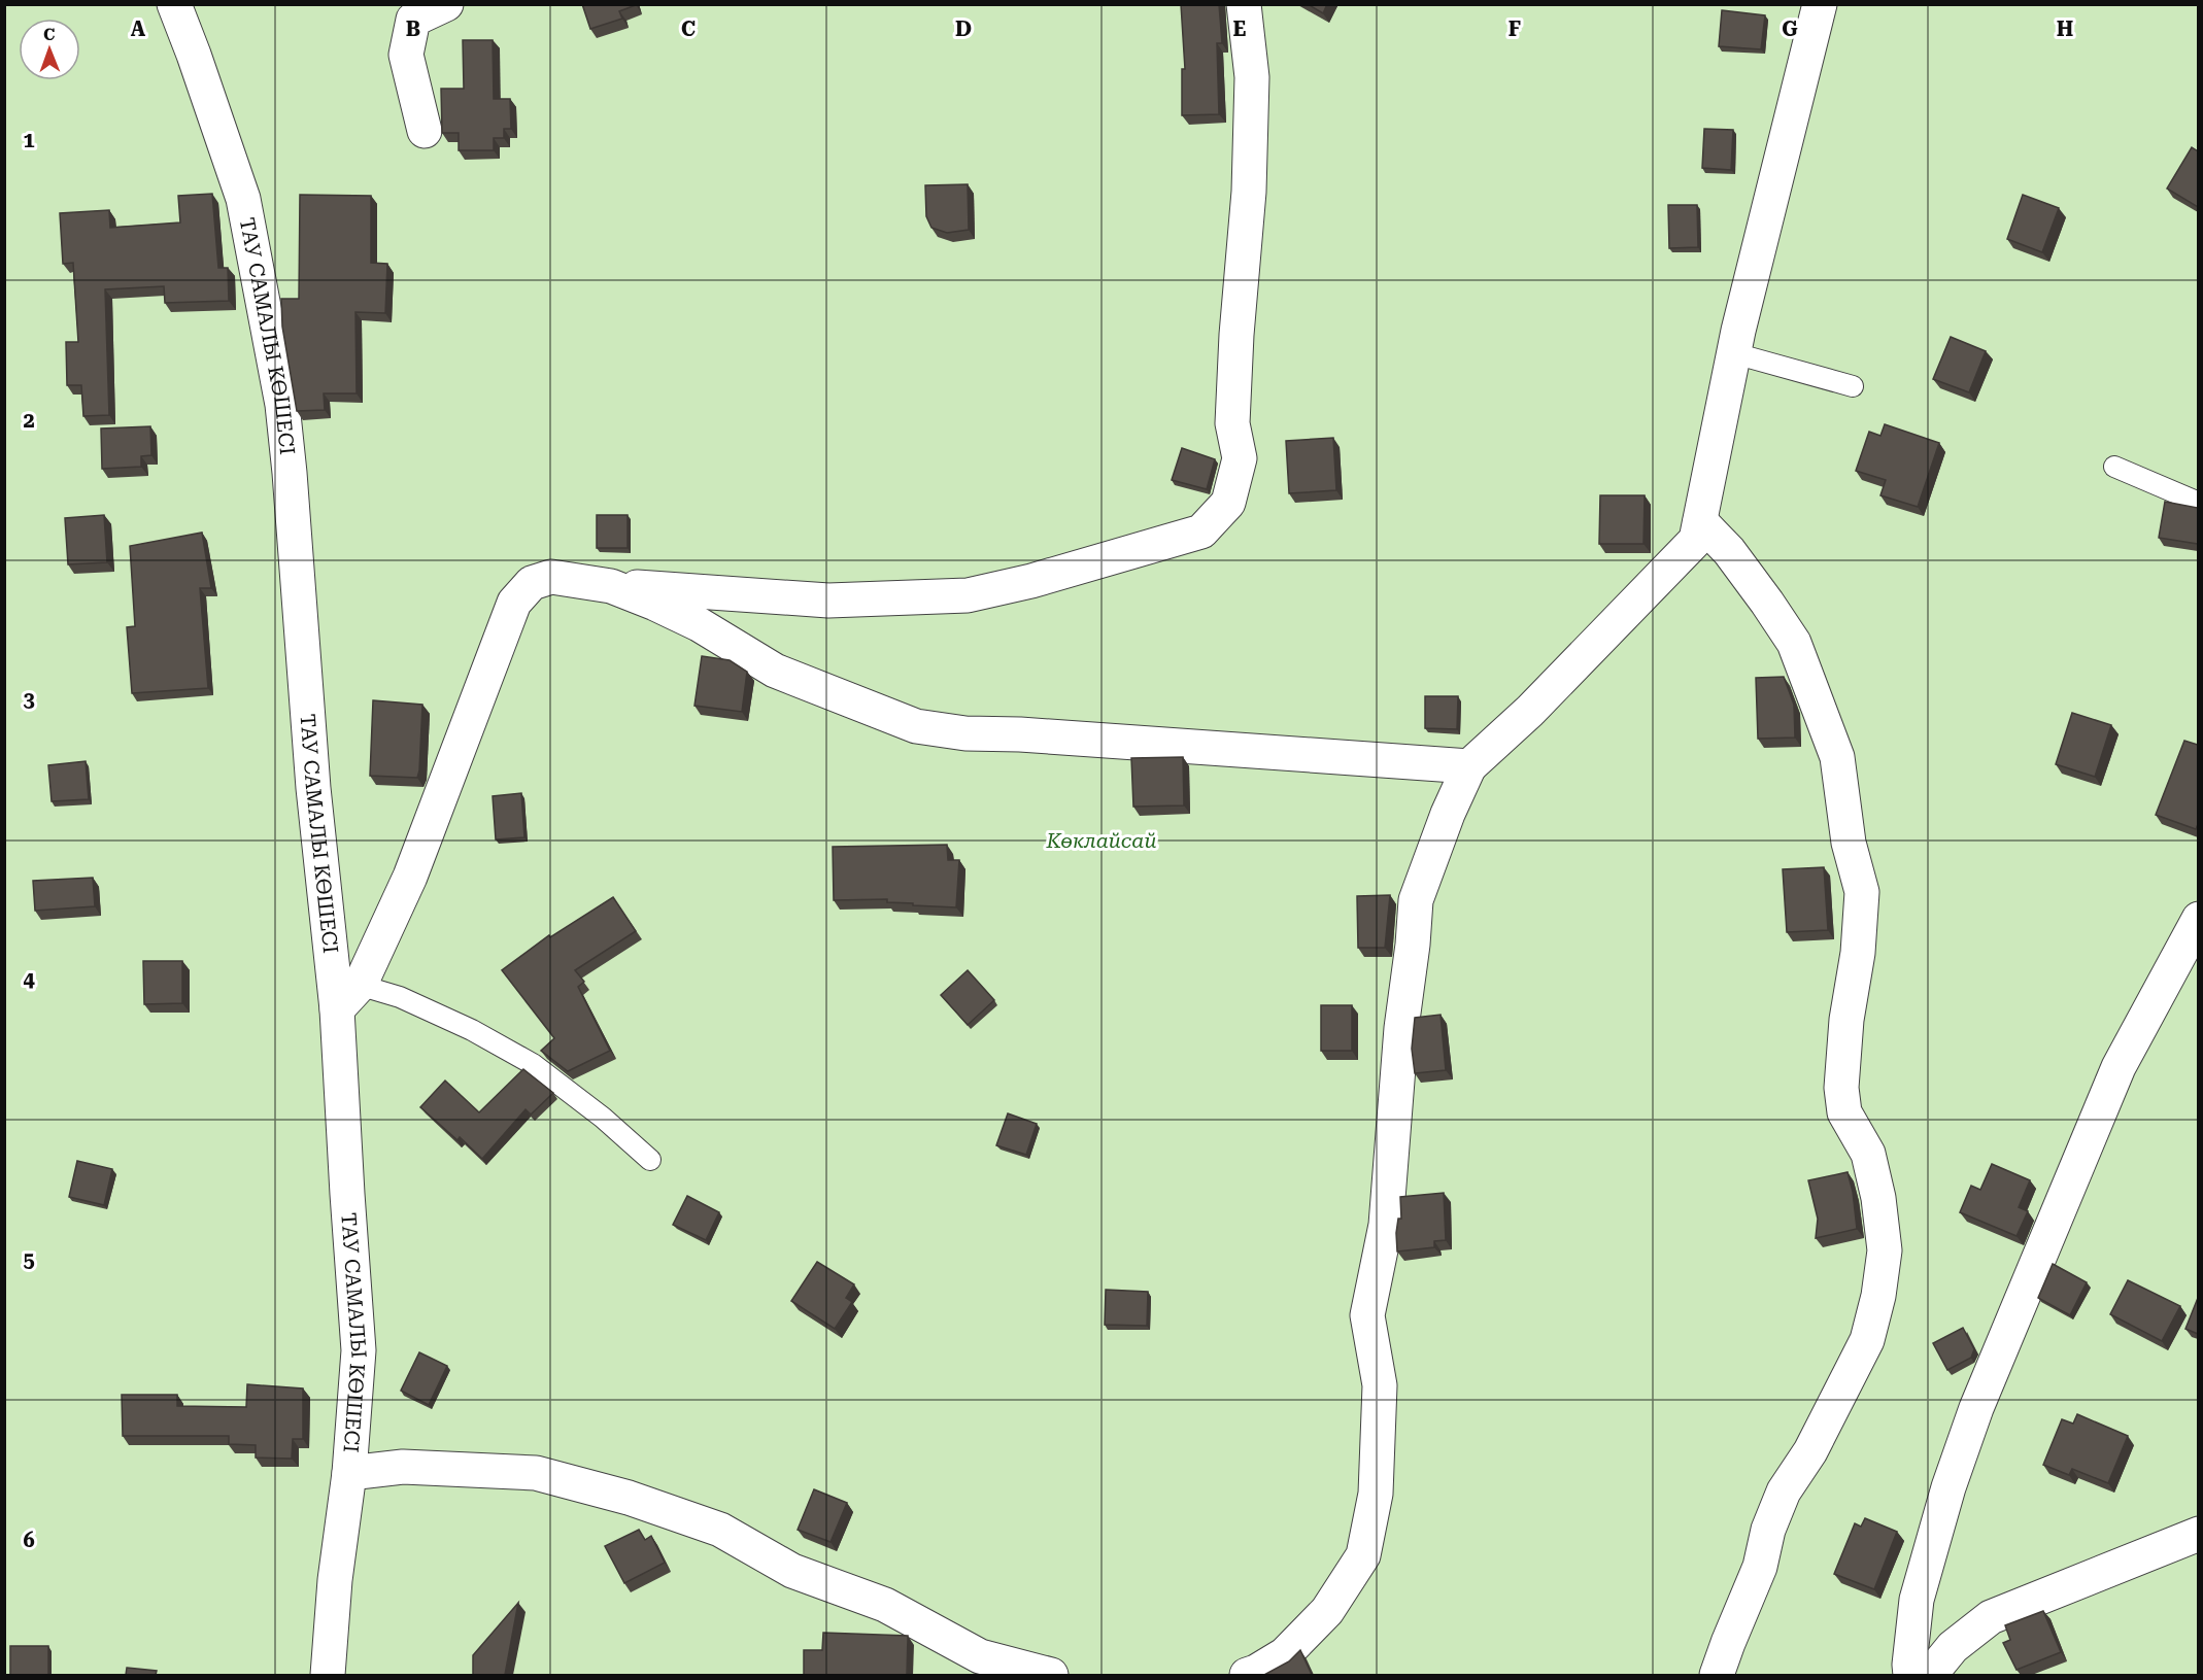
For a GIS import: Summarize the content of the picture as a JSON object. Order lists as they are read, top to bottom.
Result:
{
  "streets": {
    "street": ["ТАУ САМАЛЫ КӨШЕСІ"]
  },
  "parks": ["Көклайсай"],
  "north": "top",
  "grid": {
    "columns": [
      "A",
      "B",
      "C",
      "D",
      "E",
      "F",
      "G",
      "H"
    ],
    "rows": [
      "1",
      "2",
      "3",
      "4",
      "5",
      "6"
    ]
  }
}
